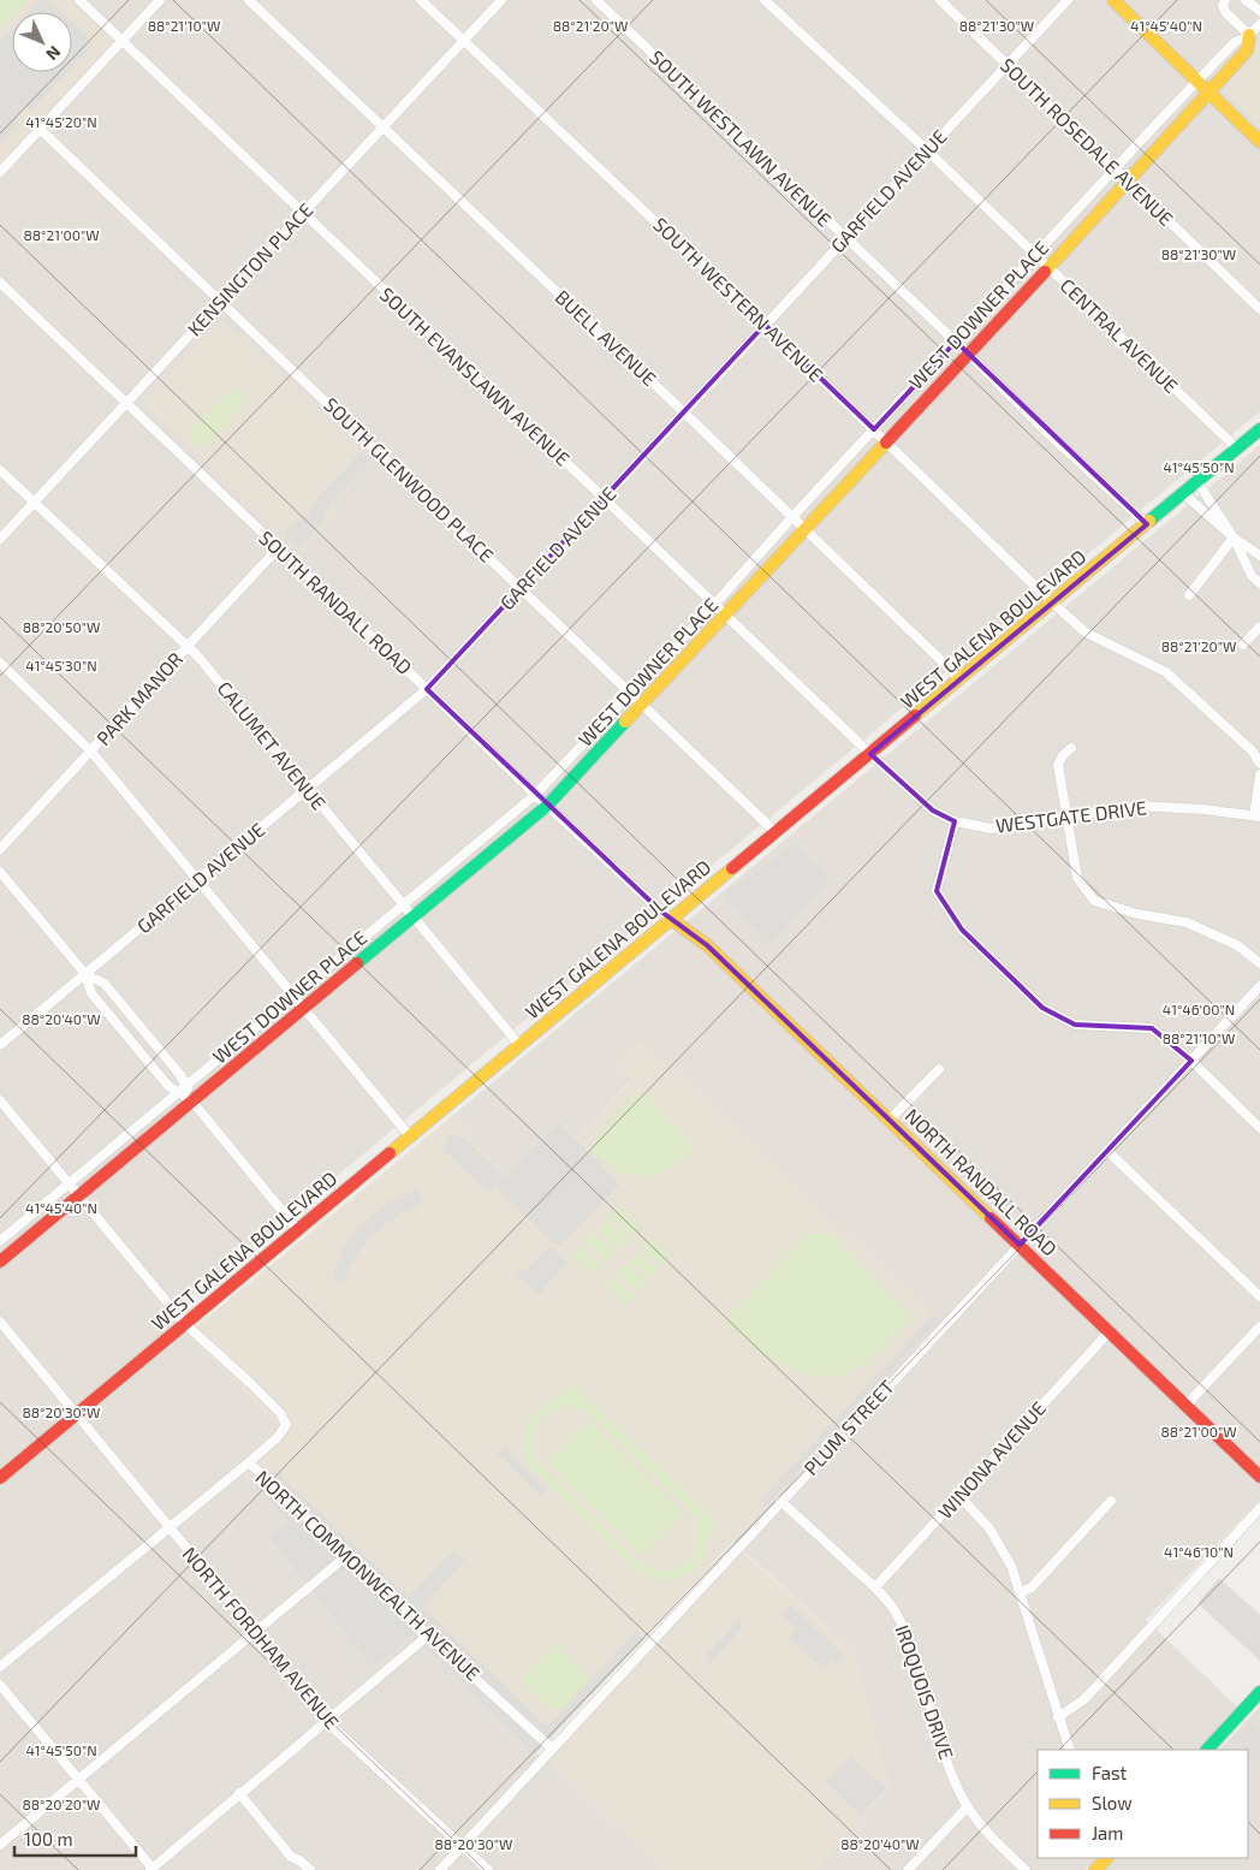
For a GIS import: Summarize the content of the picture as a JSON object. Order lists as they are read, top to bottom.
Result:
{
  "streets": {
    "main road": ["WEST DOWNER PLACE", "WEST GALENA BOULEVARD", "NORTH RANDALL ROAD"],
    "street": [
      "SOUTH WESTLAWN AVENUE",
      "SOUTH ROSEDALE AVENUE",
      "GARFIELD AVENUE",
      "KENSINGTON PLACE",
      "SOUTH WESTERN AVENUE",
      "CENTRAL AVENUE",
      "BUELL AVENUE",
      "SOUTH EVANSLAWN AVENUE",
      "SOUTH GLENWOOD PLACE",
      "SOUTH RANDALL ROAD",
      "PARK MANOR",
      "CALUMET AVENUE",
      "WESTGATE DRIVE",
      "PLUM STREET",
      "WINONA AVENUE",
      "NORTH COMMONWEALTH AVENUE",
      "NORTH FORDHAM AVENUE",
      "IROQUOIS DRIVE"
    ]
  },
  "crossings": [
    ["SOUTH WESTLAWN AVENUE", "GARFIELD AVENUE"],
    ["SOUTH WESTLAWN AVENUE", "WEST DOWNER PLACE"],
    ["SOUTH WESTLAWN AVENUE", "WEST GALENA BOULEVARD"],
    ["SOUTH ROSEDALE AVENUE", "GARFIELD AVENUE"],
    ["SOUTH ROSEDALE AVENUE", "WEST DOWNER PLACE"],
    ["GARFIELD AVENUE", "SOUTH WESTERN AVENUE"],
    ["GARFIELD AVENUE", "CENTRAL AVENUE"],
    ["GARFIELD AVENUE", "BUELL AVENUE"],
    ["GARFIELD AVENUE", "SOUTH EVANSLAWN AVENUE"],
    ["GARFIELD AVENUE", "SOUTH GLENWOOD PLACE"],
    ["GARFIELD AVENUE", "SOUTH RANDALL ROAD"],
    ["GARFIELD AVENUE", "CALUMET AVENUE"],
    ["KENSINGTON PLACE", "SOUTH WESTERN AVENUE"],
    ["KENSINGTON PLACE", "BUELL AVENUE"],
    ["KENSINGTON PLACE", "SOUTH EVANSLAWN AVENUE"],
    ["KENSINGTON PLACE", "SOUTH GLENWOOD PLACE"],
    ["KENSINGTON PLACE", "SOUTH RANDALL ROAD"],
    ["KENSINGTON PLACE", "CALUMET AVENUE"],
    ["SOUTH WESTERN AVENUE", "WEST DOWNER PLACE"],
    ["SOUTH WESTERN AVENUE", "WEST GALENA BOULEVARD"],
    ["WEST DOWNER PLACE", "CENTRAL AVENUE"],
    ["WEST DOWNER PLACE", "BUELL AVENUE"],
    ["WEST DOWNER PLACE", "SOUTH EVANSLAWN AVENUE"],
    ["WEST DOWNER PLACE", "SOUTH GLENWOOD PLACE"],
    ["WEST DOWNER PLACE", "SOUTH RANDALL ROAD"],
    ["WEST DOWNER PLACE", "CALUMET AVENUE"],
    ["CENTRAL AVENUE", "WEST GALENA BOULEVARD"],
    ["BUELL AVENUE", "WEST GALENA BOULEVARD"],
    ["SOUTH EVANSLAWN AVENUE", "WEST GALENA BOULEVARD"],
    ["SOUTH EVANSLAWN AVENUE", "WESTGATE DRIVE"],
    ["SOUTH GLENWOOD PLACE", "WEST GALENA BOULEVARD"],
    ["SOUTH RANDALL ROAD", "WEST GALENA BOULEVARD"],
    ["SOUTH RANDALL ROAD", "PARK MANOR"],
    ["SOUTH RANDALL ROAD", "NORTH RANDALL ROAD"],
    ["WEST GALENA BOULEVARD", "CALUMET AVENUE"],
    ["WEST GALENA BOULEVARD", "WESTGATE DRIVE"],
    ["WEST GALENA BOULEVARD", "NORTH RANDALL ROAD"],
    ["WEST GALENA BOULEVARD", "NORTH COMMONWEALTH AVENUE"],
    ["WEST GALENA BOULEVARD", "NORTH FORDHAM AVENUE"],
    ["PARK MANOR", "CALUMET AVENUE"],
    ["NORTH RANDALL ROAD", "PLUM STREET"],
    ["NORTH RANDALL ROAD", "WINONA AVENUE"],
    ["PLUM STREET", "NORTH COMMONWEALTH AVENUE"],
    ["PLUM STREET", "NORTH FORDHAM AVENUE"],
    ["PLUM STREET", "IROQUOIS DRIVE"],
    ["WINONA AVENUE", "IROQUOIS DRIVE"]
  ],
  "legend": ["Fast", "Slow", "Jam"],
  "scale_bar": "100 m",
  "north": "bottom right",
  "coordinates": [
    "88°21'10\"W",
    "88°21'20\"W",
    "88°21'30\"W",
    "41°45'40\"N",
    "41°45'20\"N",
    "88°21'00\"W",
    "41°45'50\"N",
    "88°20'50\"W",
    "41°45'30\"N",
    "41°46'00\"N",
    "88°20'40\"W",
    "88°20'30\"W",
    "41°46'10\"N",
    "88°20'20\"W"
  ]
}
